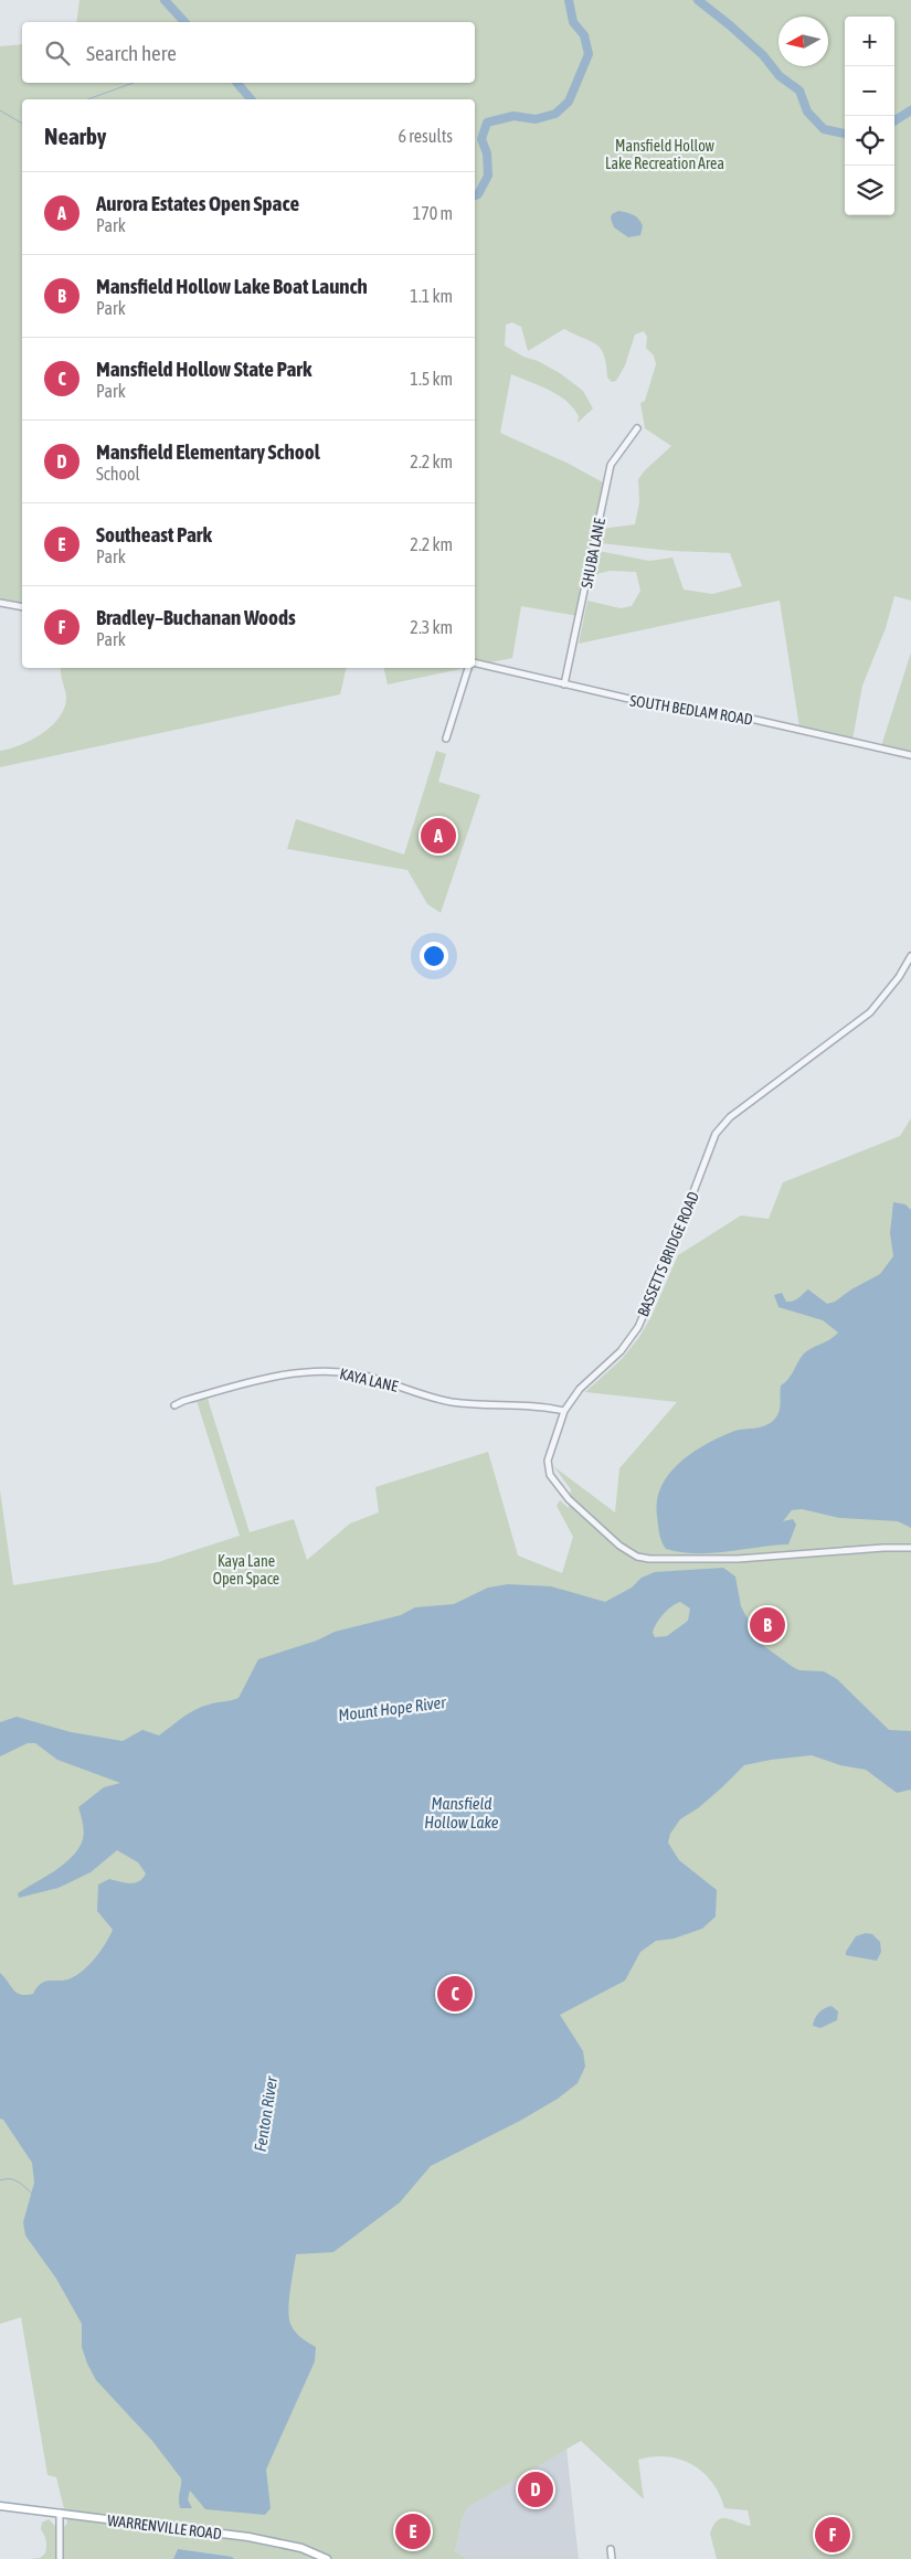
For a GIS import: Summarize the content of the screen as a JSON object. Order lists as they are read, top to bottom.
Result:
{
  "streets": {
    "main road": ["WARRENVILLE ROAD"],
    "street": [
      "SHUBA LANE",
      "SOUTH BEDLAM ROAD",
      "BASSETTS BRIDGE ROAD",
      "KAYA LANE"
    ]
  },
  "crossings": [
    ["SHUBA LANE", "SOUTH BEDLAM ROAD"],
    ["BASSETTS BRIDGE ROAD", "KAYA LANE"]
  ],
  "water": ["Mount Hope River", "Mansfield Hollow Lake", "Fenton River"],
  "parks": ["Mansfield Hollow Lake Recreation Area", "Kaya Lane Open Space"],
  "north": "left",
  "page": {
    "map_buttons": ["+", "−"],
    "search": "Search here",
    "heading": ["Nearby", "6 results"],
    "list": [
      {
        "mark": "A",
        "name": "Aurora Estates Open Space",
        "note": "Park",
        "value": "170 m"
      },
      {
        "mark": "B",
        "name": "Mansfield Hollow Lake Boat Launch",
        "note": "Park",
        "value": "1.1 km"
      },
      {
        "mark": "C",
        "name": "Mansfield Hollow State Park",
        "note": "Park",
        "value": "1.5 km"
      },
      {
        "mark": "D",
        "name": "Mansfield Elementary School",
        "note": "School",
        "value": "2.2 km"
      },
      {
        "mark": "E",
        "name": "Southeast Park",
        "note": "Park",
        "value": "2.2 km"
      },
      {
        "mark": "F",
        "name": "Bradley–Buchanan Woods",
        "note": "Park",
        "value": "2.3 km"
      }
    ],
    "pins": [
      "A",
      "B",
      "C",
      "D",
      "E",
      "F"
    ]
  }
}
